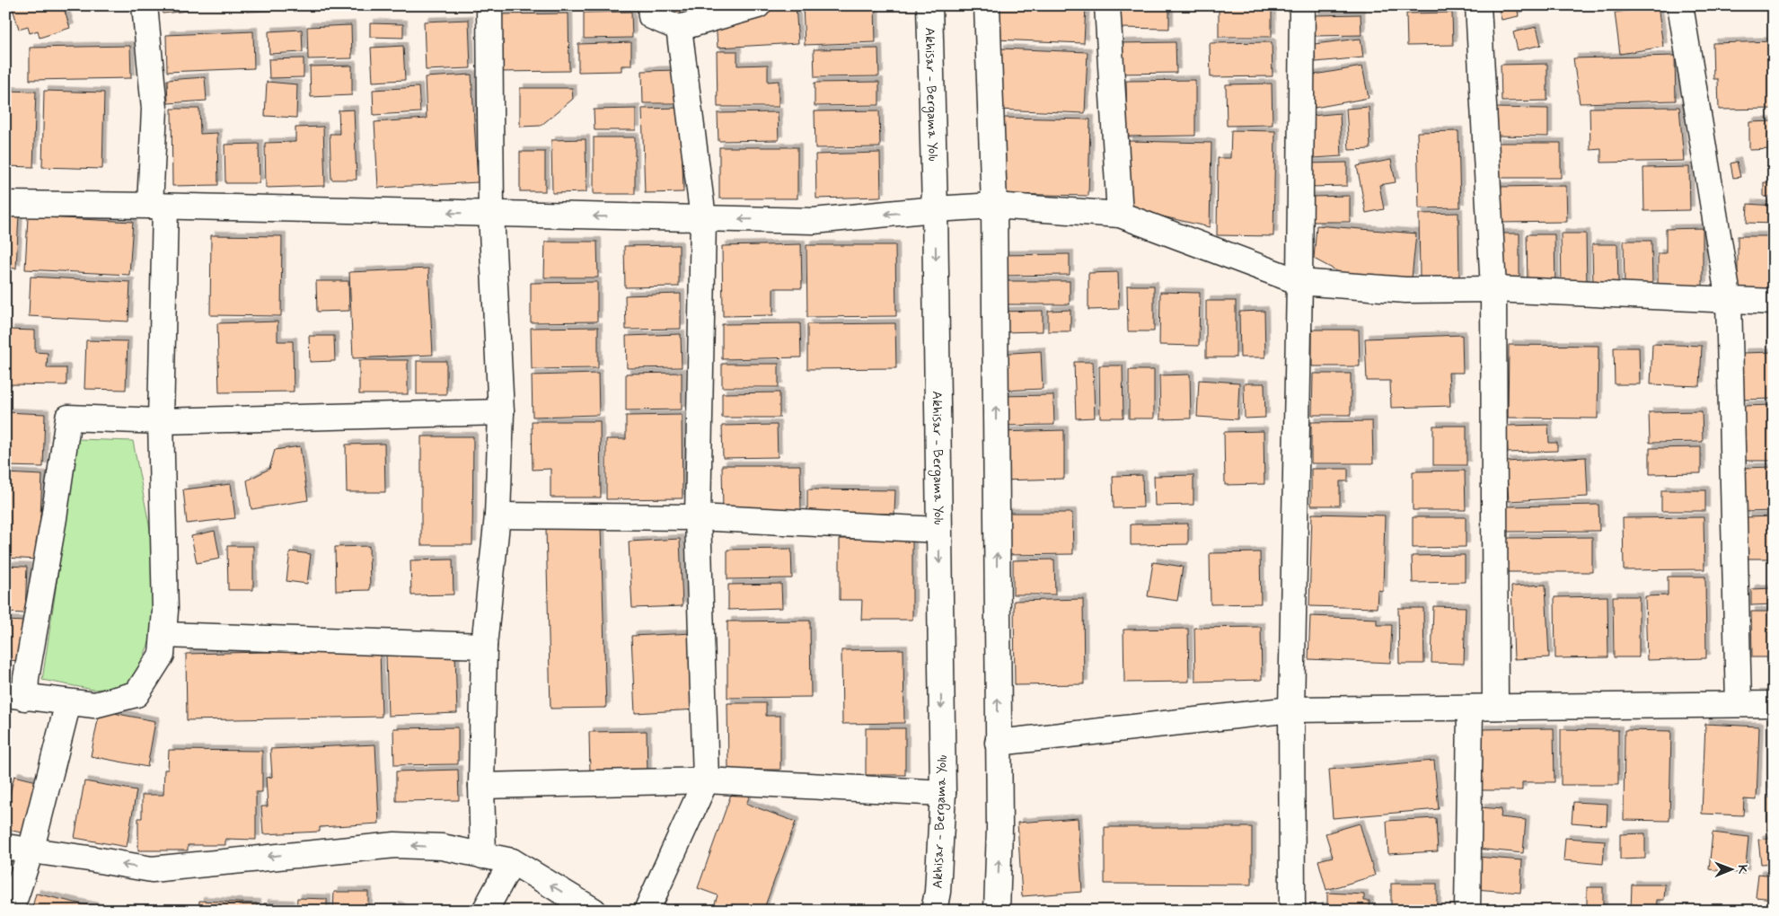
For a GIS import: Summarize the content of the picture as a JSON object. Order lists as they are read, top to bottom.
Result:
{
  "streets": {
    "street": ["Akhisar - Bergama Yolu"]
  },
  "north": "right"
}
